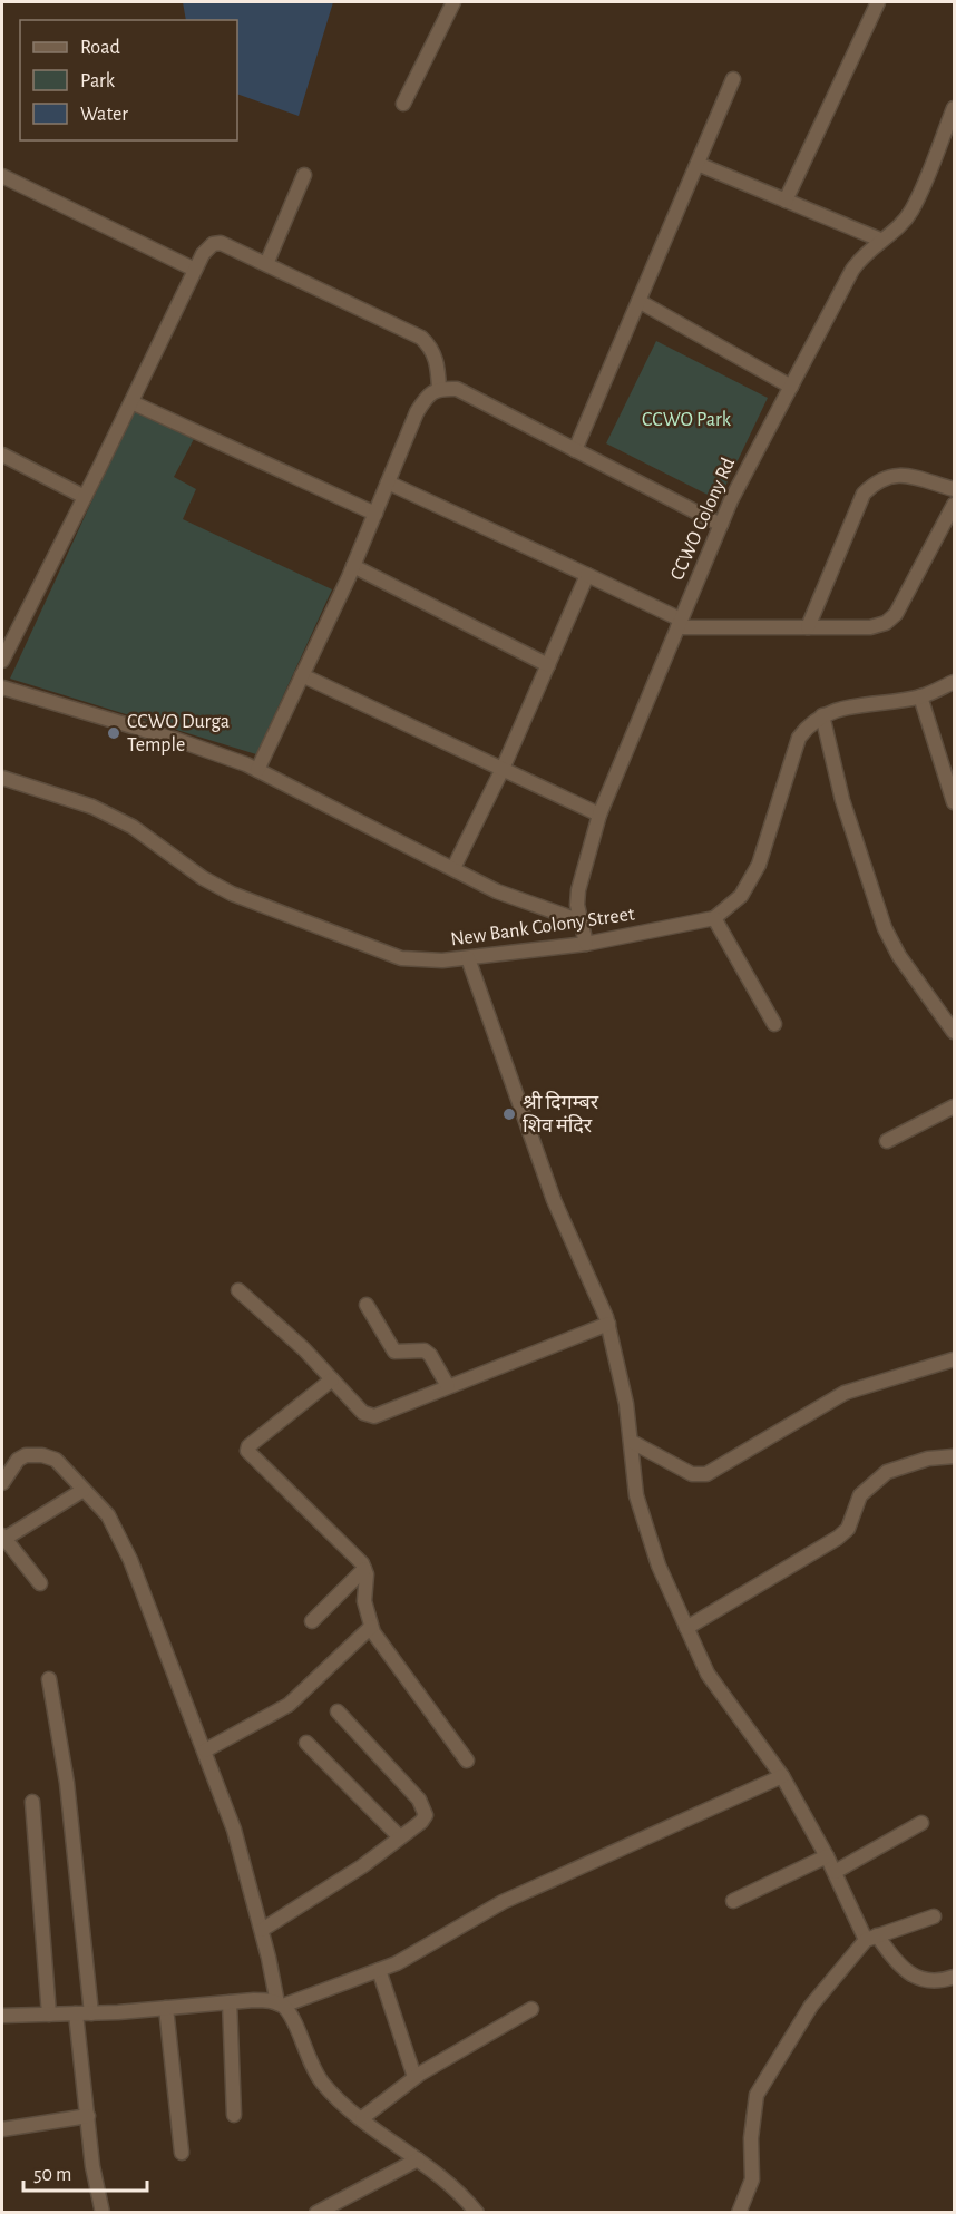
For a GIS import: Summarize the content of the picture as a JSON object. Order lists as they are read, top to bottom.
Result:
{
  "streets": {
    "street": ["CCWO Colony Rd", "New Bank Colony Street"]
  },
  "crossings": [
    ["CCWO Colony Rd", "New Bank Colony Street"]
  ],
  "parks": ["CCWO Park"],
  "places": ["CCWO Durga Temple", "श्री दिगम्बर शिव मंदिर"],
  "legend": ["Road", "Park", "Water"],
  "scale_bar": "50 m"
}
